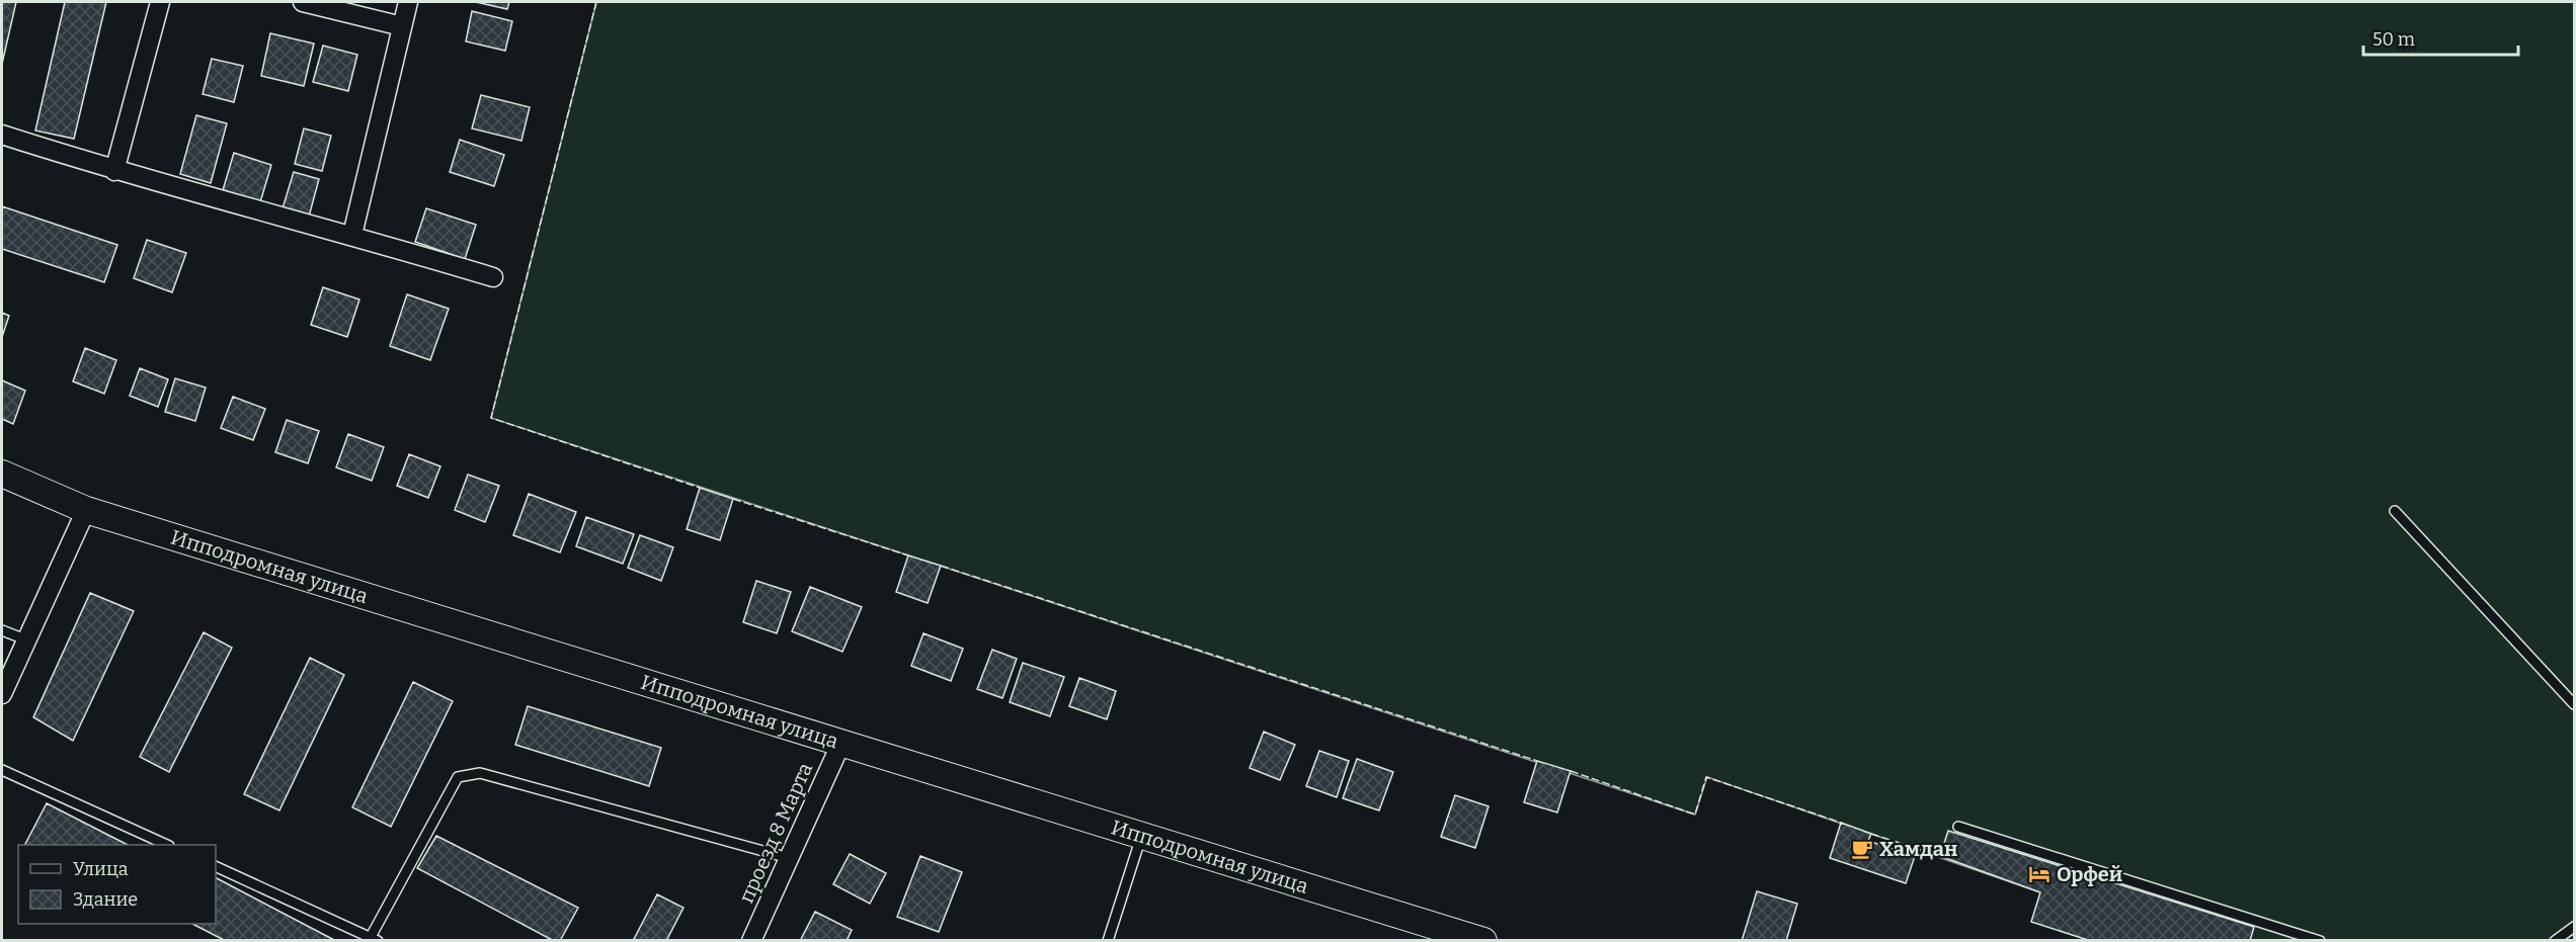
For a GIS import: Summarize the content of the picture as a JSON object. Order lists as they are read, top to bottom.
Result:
{
  "streets": {
    "main road": ["Ипподромная улица"],
    "street": ["проезд 8 Марта"]
  },
  "crossings": [
    ["Ипподромная улица", "проезд 8 Марта"]
  ],
  "places": {
    "cafe": ["Хамдан"],
    "hotel": ["Орфей"]
  },
  "legend": ["Улица", "Здание"],
  "scale_bar": "50 m"
}
